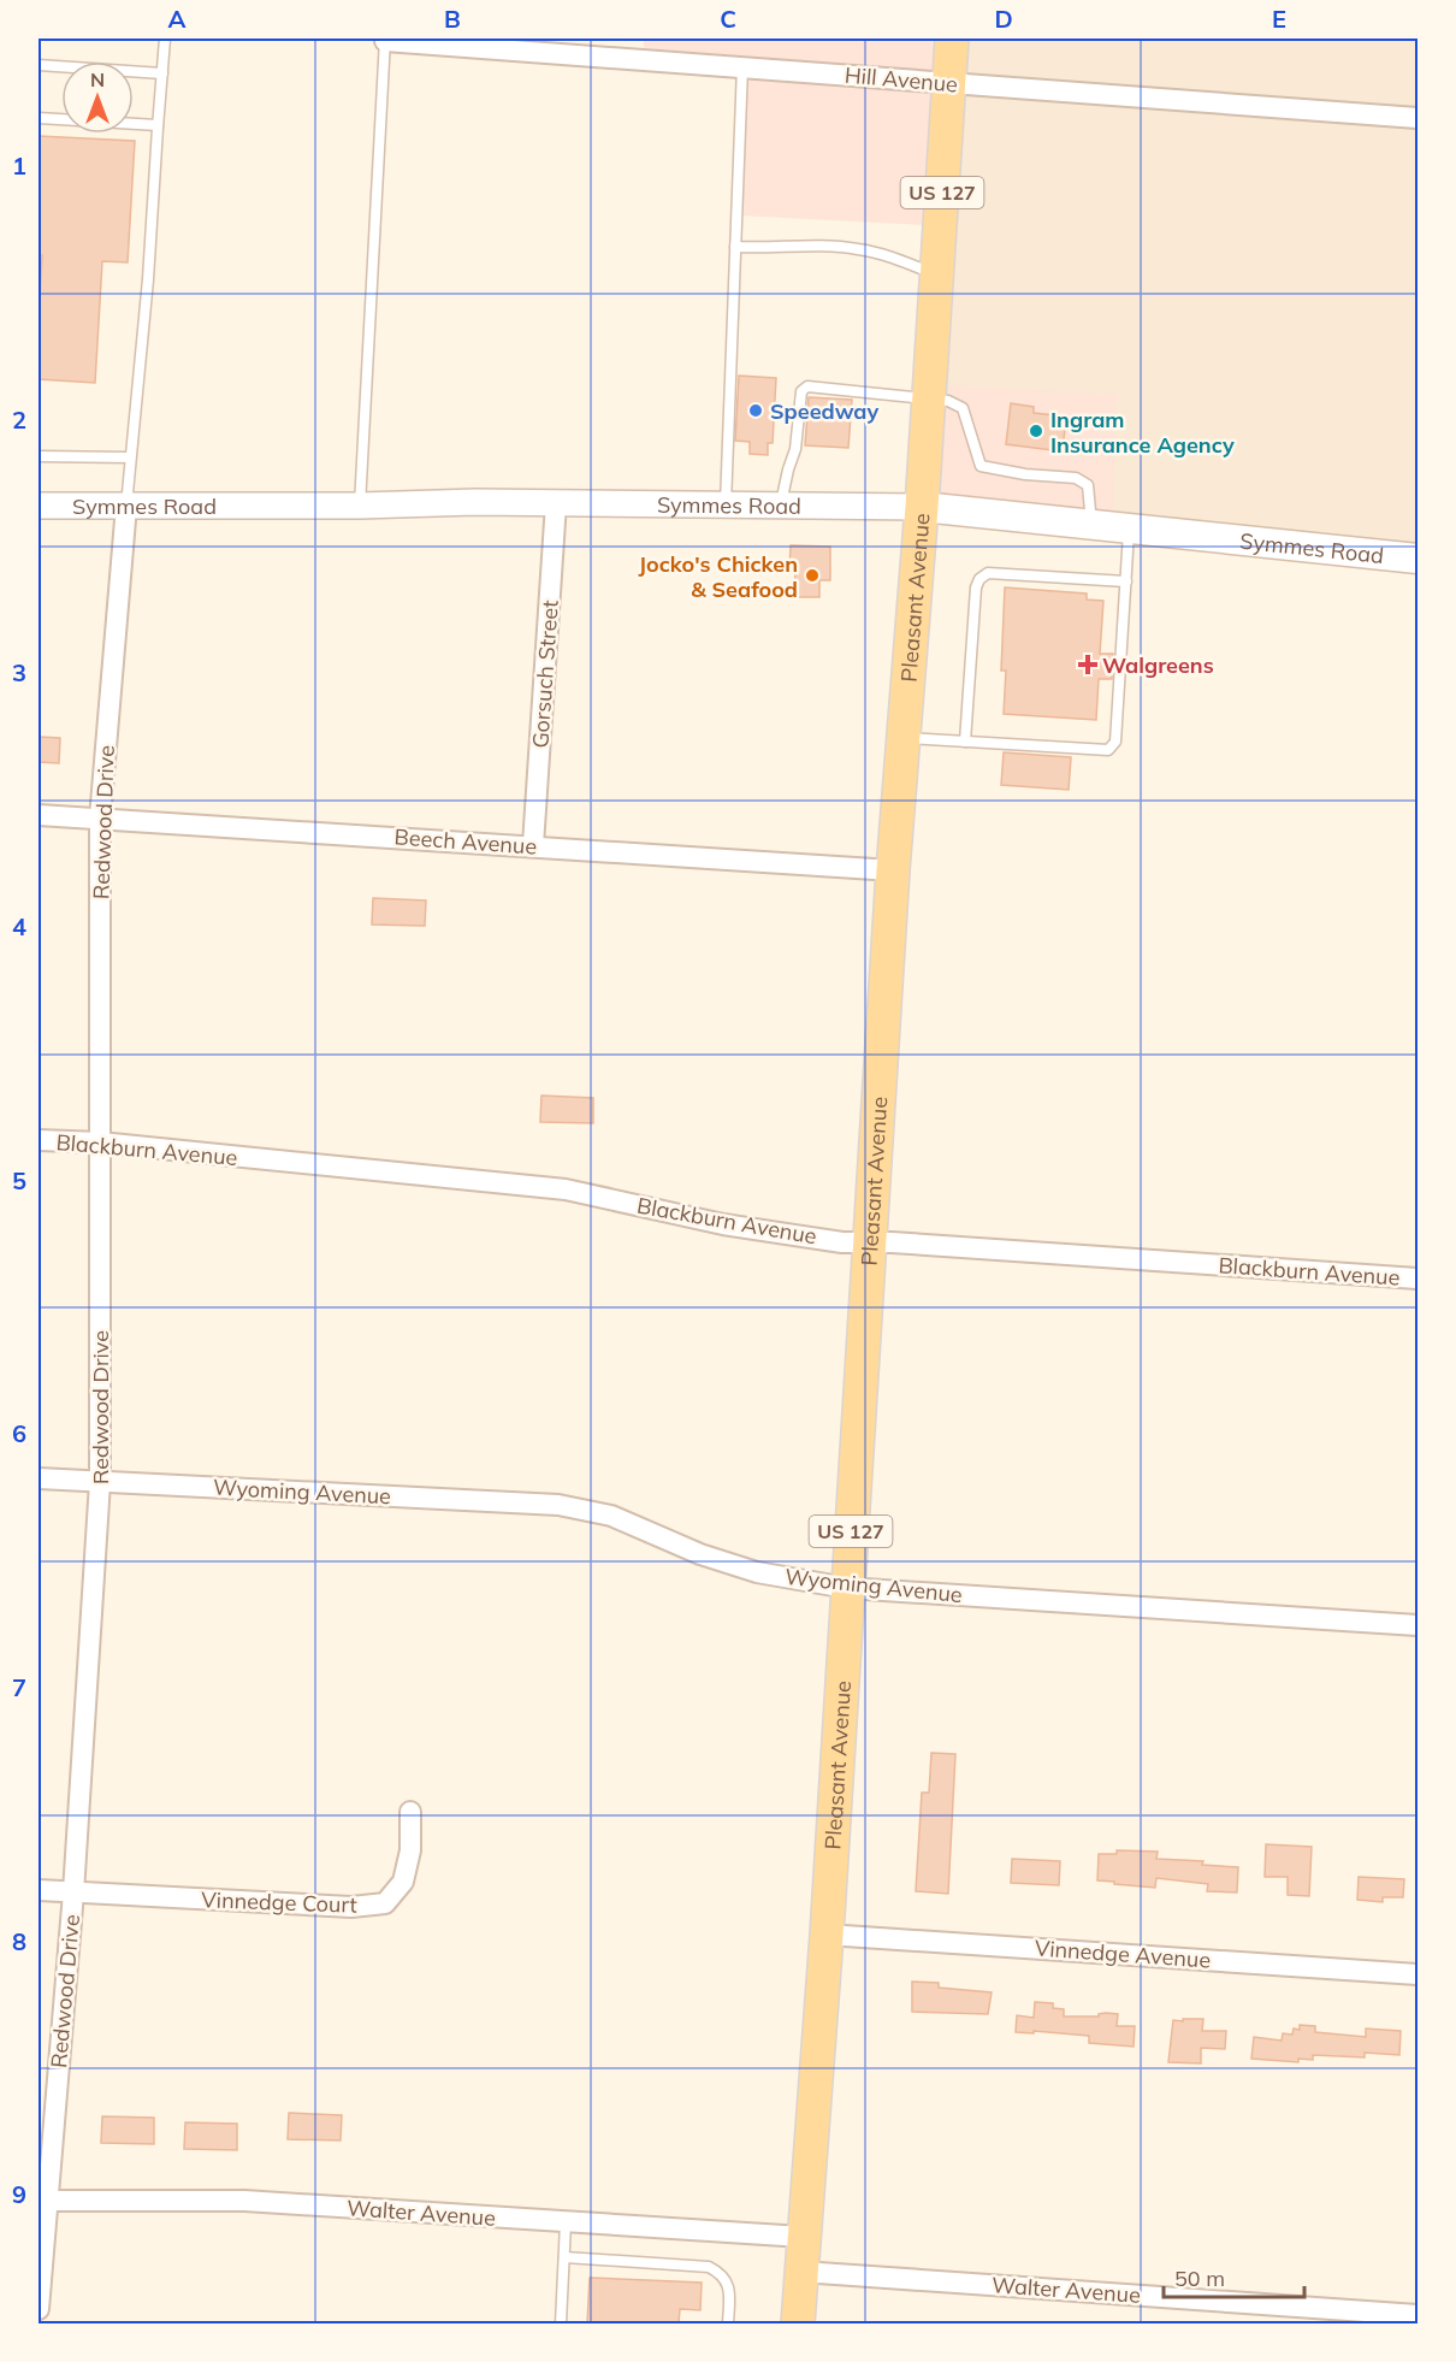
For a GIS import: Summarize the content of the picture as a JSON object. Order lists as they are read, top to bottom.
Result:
{
  "streets": {
    "main road": ["US 127", "Symmes Road", "Pleasant Avenue"],
    "street": [
      "Hill Avenue",
      "Gorsuch Street",
      "Redwood Drive",
      "Beech Avenue",
      "Blackburn Avenue",
      "Wyoming Avenue",
      "Vinnedge Court",
      "Vinnedge Avenue",
      "Walter Avenue"
    ]
  },
  "crossings": [
    ["Hill Avenue", "Pleasant Avenue"],
    ["Symmes Road", "Pleasant Avenue"],
    ["Symmes Road", "Gorsuch Street"],
    ["Symmes Road", "Redwood Drive"],
    ["Pleasant Avenue", "Beech Avenue"],
    ["Pleasant Avenue", "Blackburn Avenue"],
    ["Pleasant Avenue", "Wyoming Avenue"],
    ["Pleasant Avenue", "Vinnedge Avenue"],
    ["Pleasant Avenue", "Walter Avenue"],
    ["Gorsuch Street", "Beech Avenue"],
    ["Redwood Drive", "Beech Avenue"],
    ["Redwood Drive", "Blackburn Avenue"],
    ["Redwood Drive", "Wyoming Avenue"],
    ["Redwood Drive", "Vinnedge Court"],
    ["Redwood Drive", "Walter Avenue"]
  ],
  "places": {
    "other": ["Speedway", "Ingram Insurance Agency", "Jocko's Chicken & Seafood"],
    "health": ["Walgreens"]
  },
  "scale_bar": "50 m",
  "north": "top",
  "grid": {
    "columns": [
      "A",
      "B",
      "C",
      "D",
      "E"
    ],
    "rows": [
      "1",
      "2",
      "3",
      "4",
      "5",
      "6",
      "7",
      "8",
      "9"
    ]
  }
}
